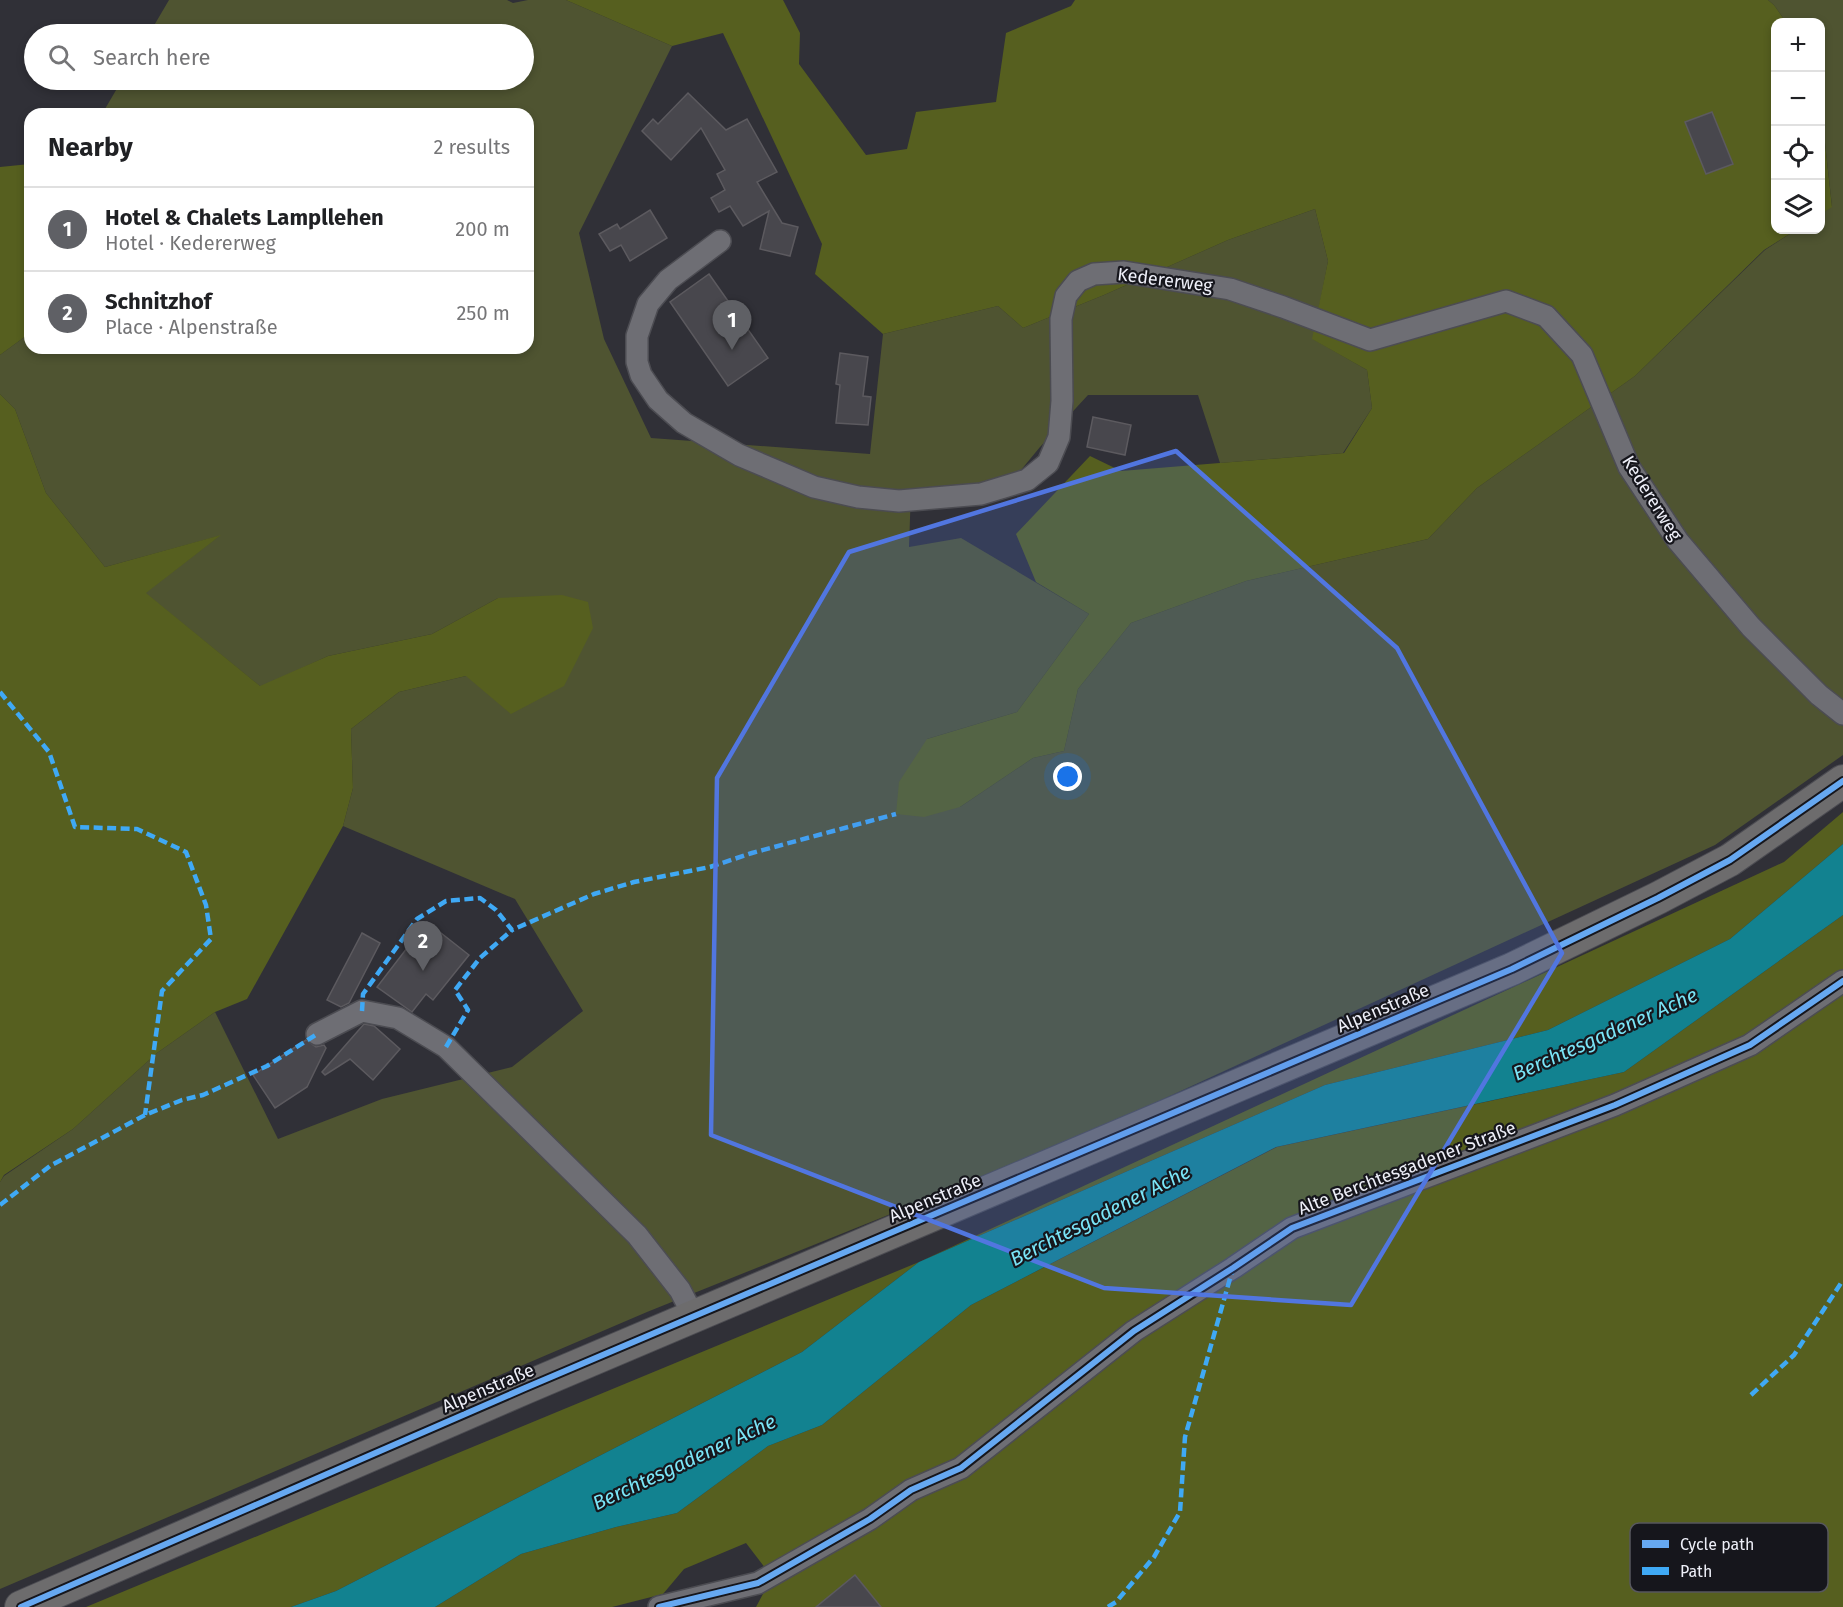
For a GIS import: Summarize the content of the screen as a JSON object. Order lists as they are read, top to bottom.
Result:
{
  "streets": {
    "main road": ["Alpenstraße"],
    "street": ["Kedererweg", "Alte Berchtesgadener Straße"]
  },
  "water": ["Berchtesgadener Ache"],
  "legend": ["Cycle path", "Path"],
  "page": {
    "map_buttons": ["+", "−"],
    "search": "Search here",
    "heading": ["Nearby", "2 results"],
    "list": [
      {
        "mark": "1",
        "name": "Hotel & Chalets Lampllehen",
        "note": "Hotel · Kedererweg",
        "value": "200 m"
      },
      {
        "mark": "2",
        "name": "Schnitzhof",
        "note": "Place · Alpenstraße",
        "value": "250 m"
      }
    ],
    "pins": ["1", "2"]
  }
}
